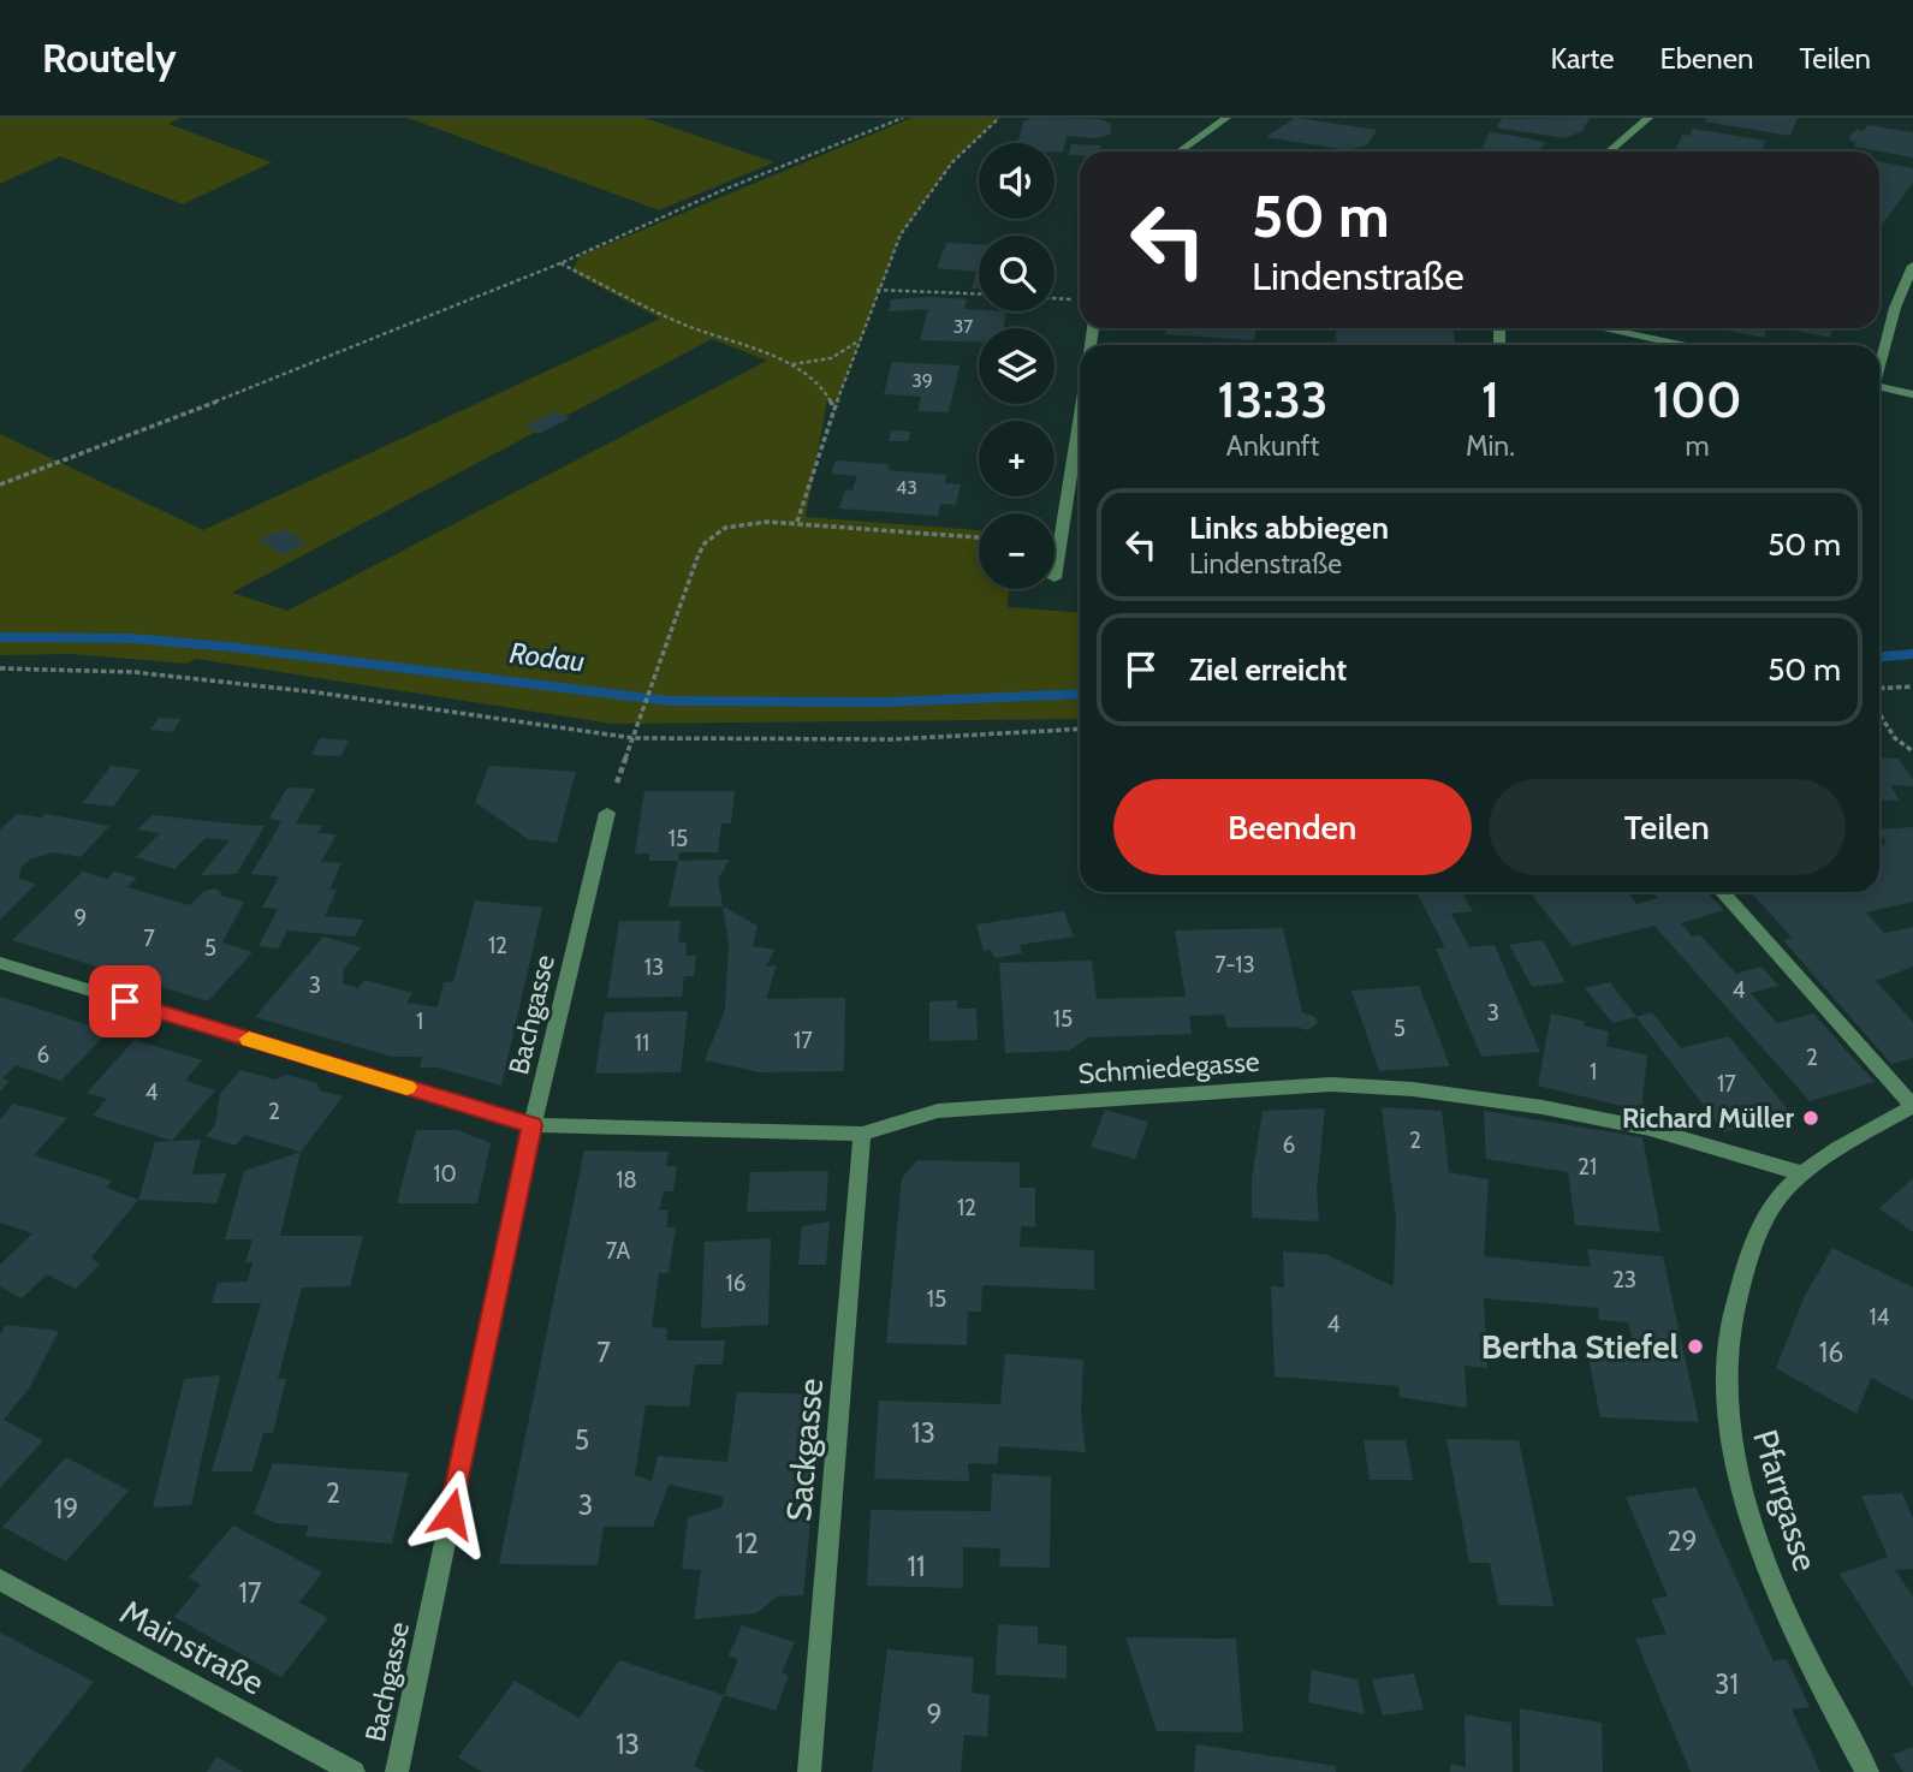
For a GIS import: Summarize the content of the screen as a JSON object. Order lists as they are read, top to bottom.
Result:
{
  "streets": {
    "street": [
      "Bachgasse",
      "Schmiedegasse",
      "Sackgasse",
      "Pfarrgasse",
      "Mainstraße"
    ]
  },
  "crossings": [
    ["Bachgasse", "Schmiedegasse"],
    ["Schmiedegasse", "Sackgasse"],
    ["Schmiedegasse", "Pfarrgasse"]
  ],
  "water": ["Rodau"],
  "places": ["Richard Müller", "Bertha Stiefel"],
  "house_numbers": [
    "37",
    "39",
    "43",
    "15",
    "9",
    "7",
    "12",
    "5",
    "7-13",
    "13",
    "3",
    "4",
    "3",
    "15",
    "1",
    "5",
    "17",
    "11",
    "6",
    "2",
    "1",
    "17",
    "4",
    "2",
    "2",
    "6",
    "21",
    "10",
    "18",
    "12",
    "7A",
    "23",
    "16",
    "15",
    "14",
    "4",
    "7",
    "16",
    "13",
    "5",
    "2",
    "3",
    "19",
    "29",
    "12",
    "11",
    "17",
    "31",
    "9",
    "13"
  ],
  "page": {
    "header": "Routely",
    "nav": ["Karte", "Ebenen", "Teilen"],
    "map_buttons": ["+", "−"],
    "turn": ["50 m", "Lindenstraße"],
    "eta": [
      "13:33",
      "Ankunft",
      "1",
      "Min.",
      "100",
      "m"
    ],
    "list": [
      {
        "name": "Links abbiegen",
        "note": "Lindenstraße",
        "value": "50 m"
      },
      {
        "name": "Ziel erreicht",
        "value": "50 m"
      }
    ],
    "buttons": ["Beenden", "Teilen"]
  }
}
